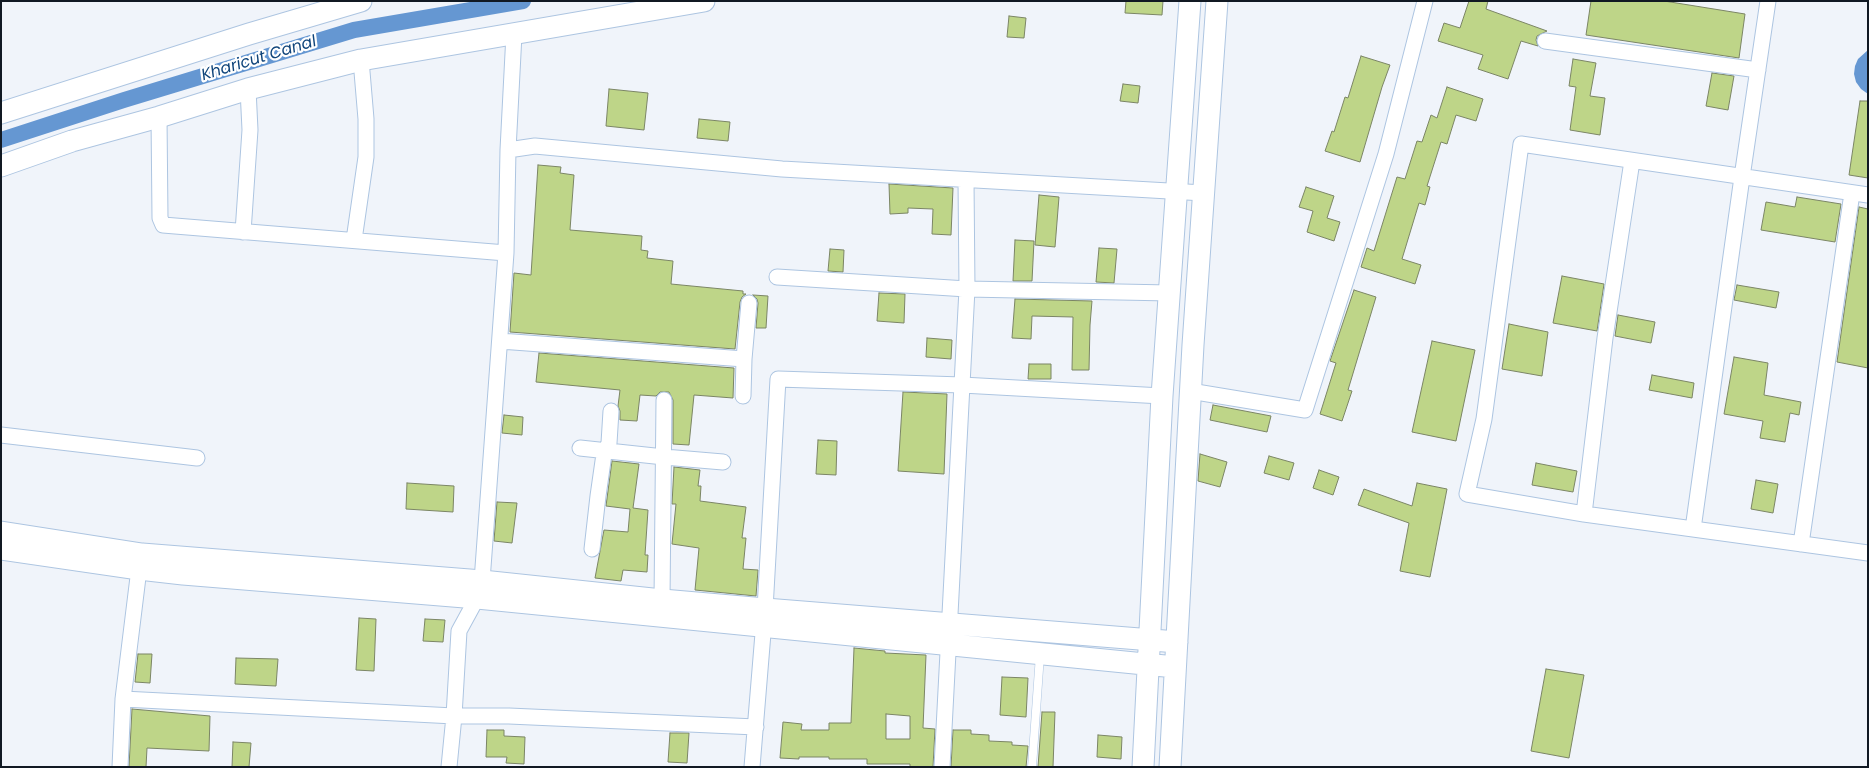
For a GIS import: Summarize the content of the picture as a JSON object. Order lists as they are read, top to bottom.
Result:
{
  "water": ["Kharicut Canal"]
}
